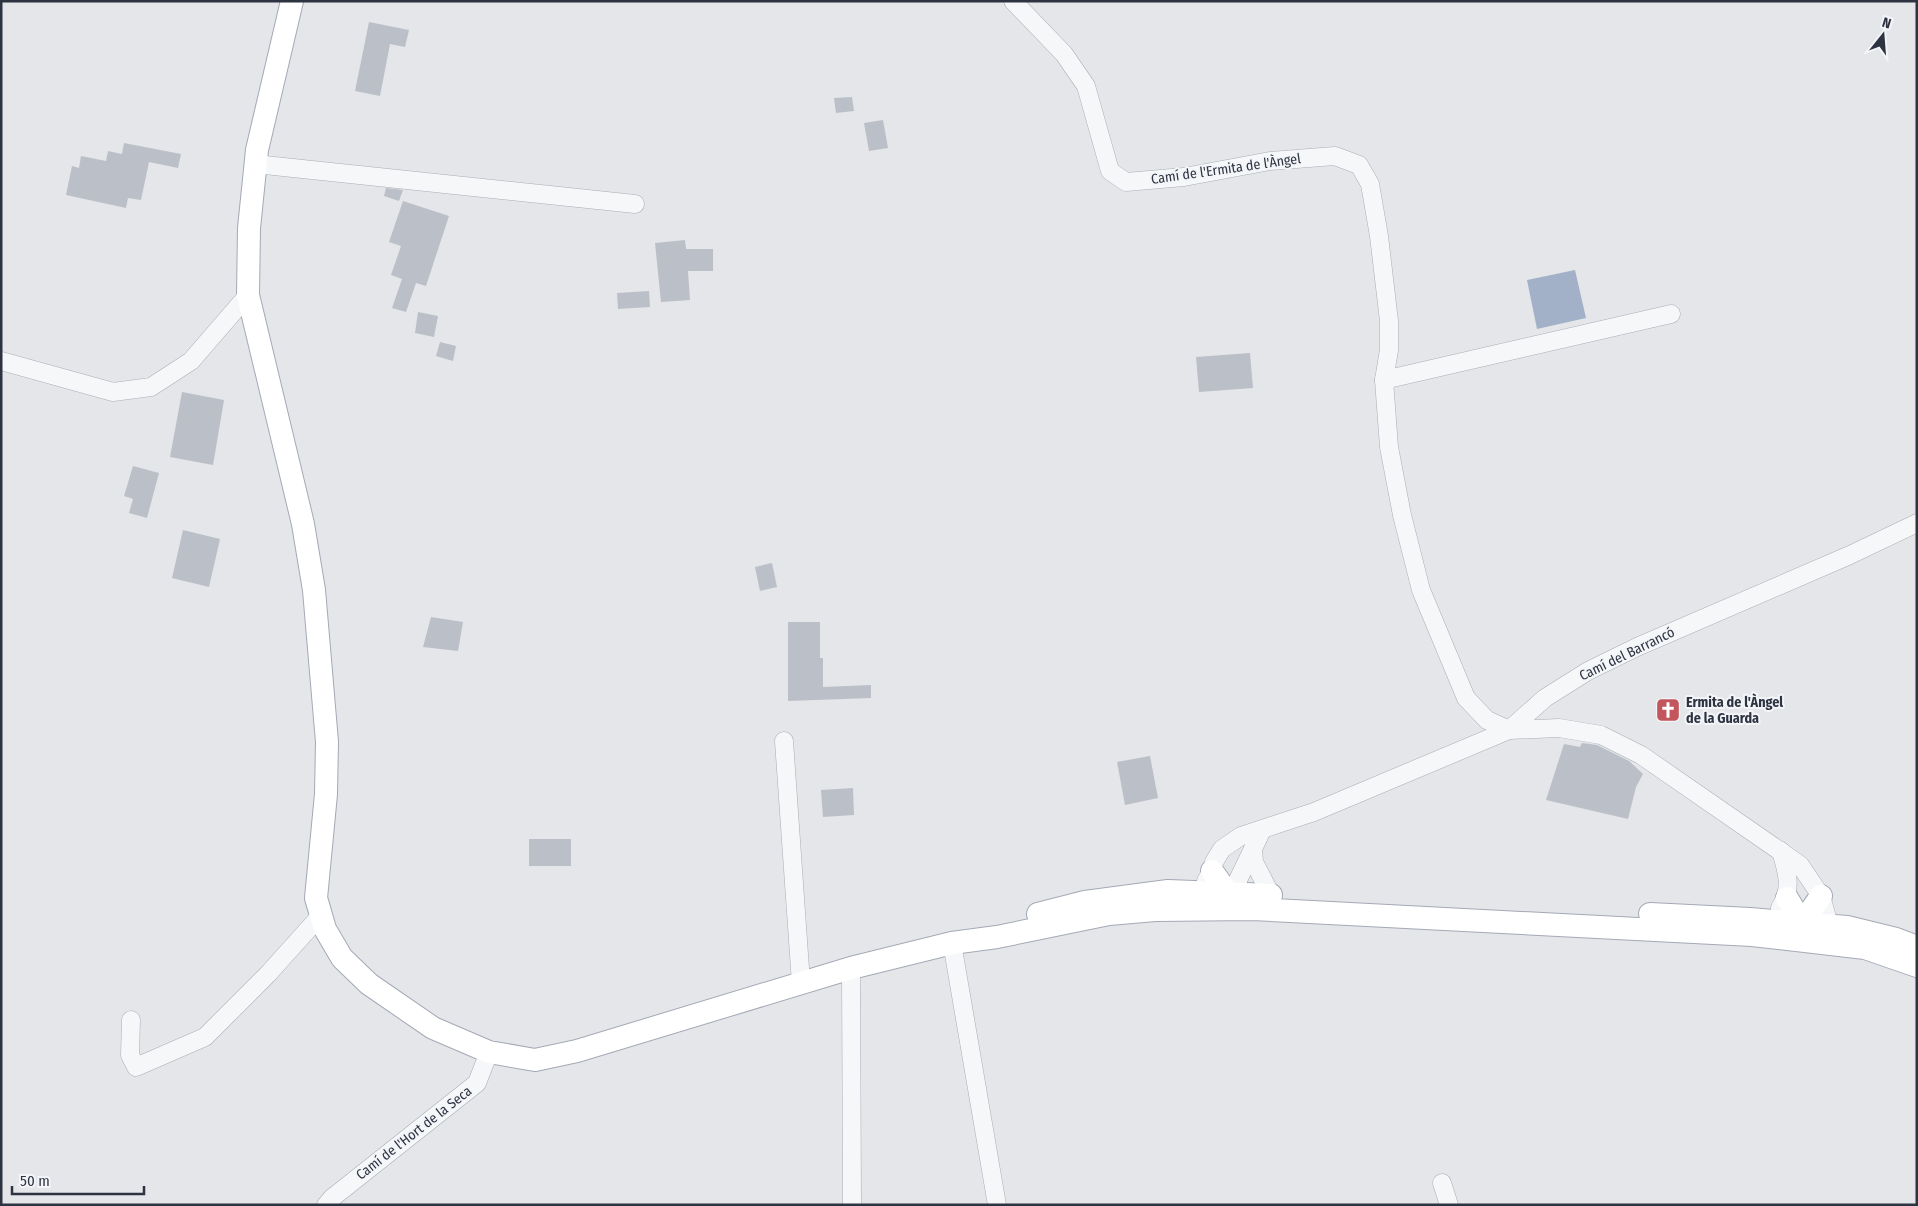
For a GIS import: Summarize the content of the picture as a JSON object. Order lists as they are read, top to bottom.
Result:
{
  "streets": {
    "street": ["Camí de l'Ermita de l'Àngel", "Camí del Barrancó", "Camí de l'Hort de la Seca"]
  },
  "crossings": [
    ["Camí de l'Ermita de l'Àngel", "Camí del Barrancó"]
  ],
  "places": {
    "church": ["Ermita de l'Àngel de la Guarda"]
  },
  "scale_bar": "50 m",
  "north": "top"
}
